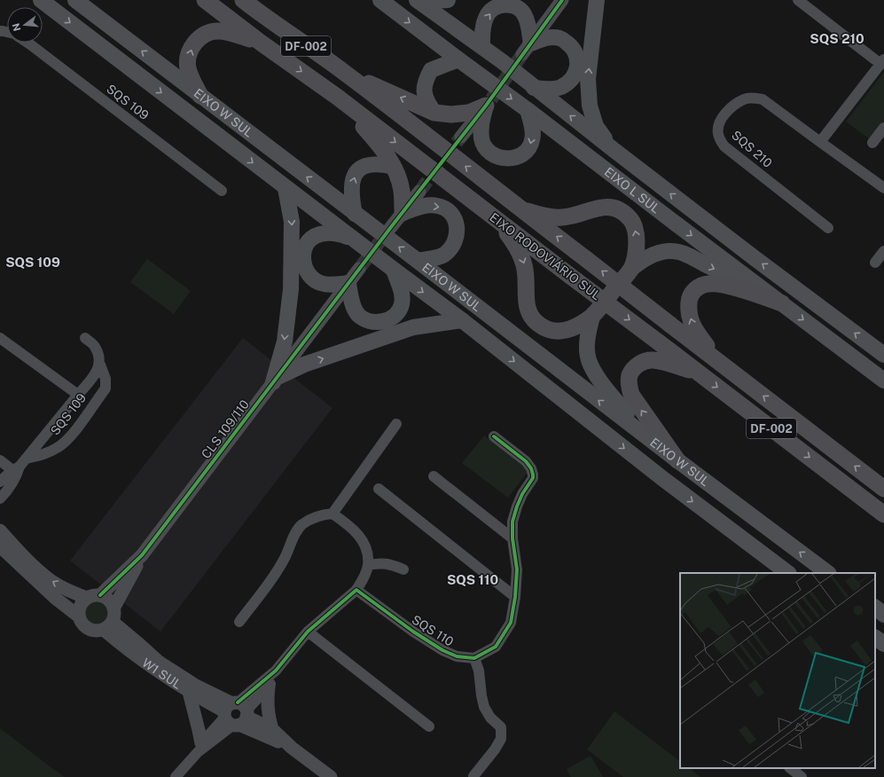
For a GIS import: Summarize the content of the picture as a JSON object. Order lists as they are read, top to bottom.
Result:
{
  "streets": {
    "highway": ["DF-002", "EIXO RODOVIÁRIO SUL"],
    "main road": ["EIXO W SUL", "EIXO L SUL"],
    "street": [
      "SQS 109",
      "SQS 210",
      "CLS 109/110",
      "SQS 110",
      "W1 SUL"
    ]
  },
  "crossings": [
    ["CLS 109/110", "W1 SUL"]
  ],
  "districts": ["SQS 210", "SQS 109", "SQS 110"],
  "north": "left"
}
